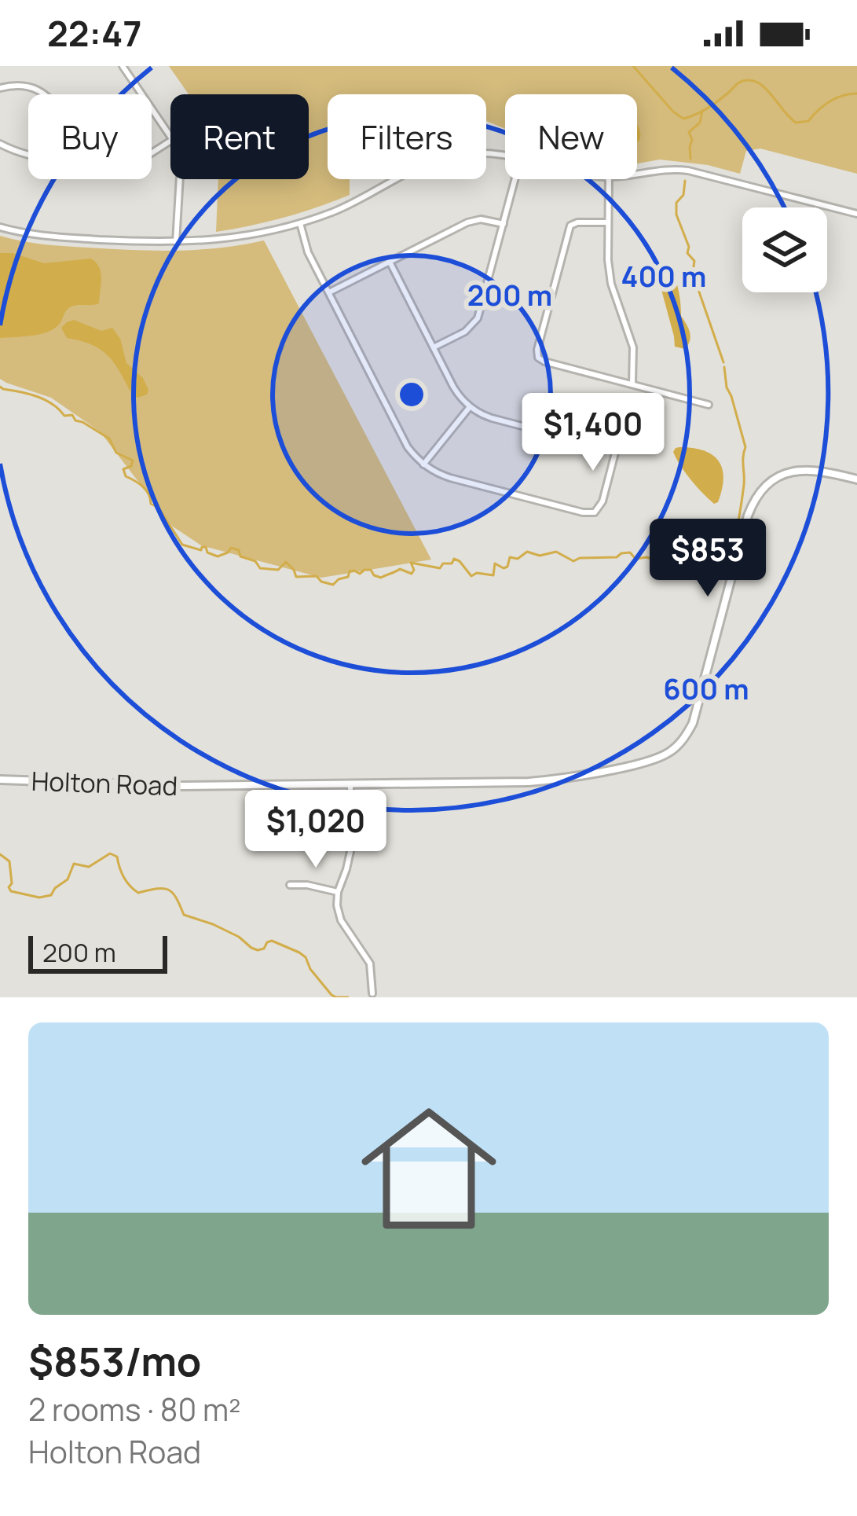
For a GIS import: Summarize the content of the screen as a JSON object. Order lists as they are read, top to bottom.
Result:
{
  "streets": {
    "street": ["Holton Road"]
  },
  "scale_bar": "200 m",
  "page": {
    "status": "22:47",
    "chip": [
      "Buy",
      "Rent",
      "Filters",
      "New"
    ],
    "price": ["$1,400", "$853", "$1,020"],
    "scale": "200 m",
    "list": [
      {
        "name": "$853/mo",
        "note": "2 rooms · 80 m² · Holton Road"
      }
    ]
  },
  "rings": ["400 m", "200 m", "600 m"]
}
